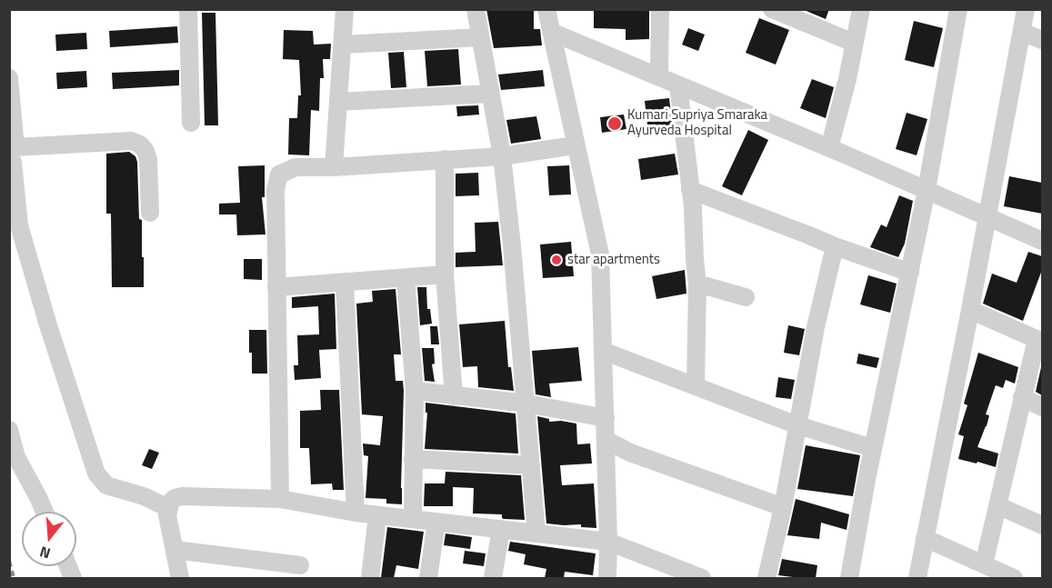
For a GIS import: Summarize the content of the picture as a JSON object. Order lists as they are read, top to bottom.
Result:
{
  "places": ["Kumari Supriya Smaraka Ayurveda Hospital", "star apartments"],
  "north": "bottom"
}
